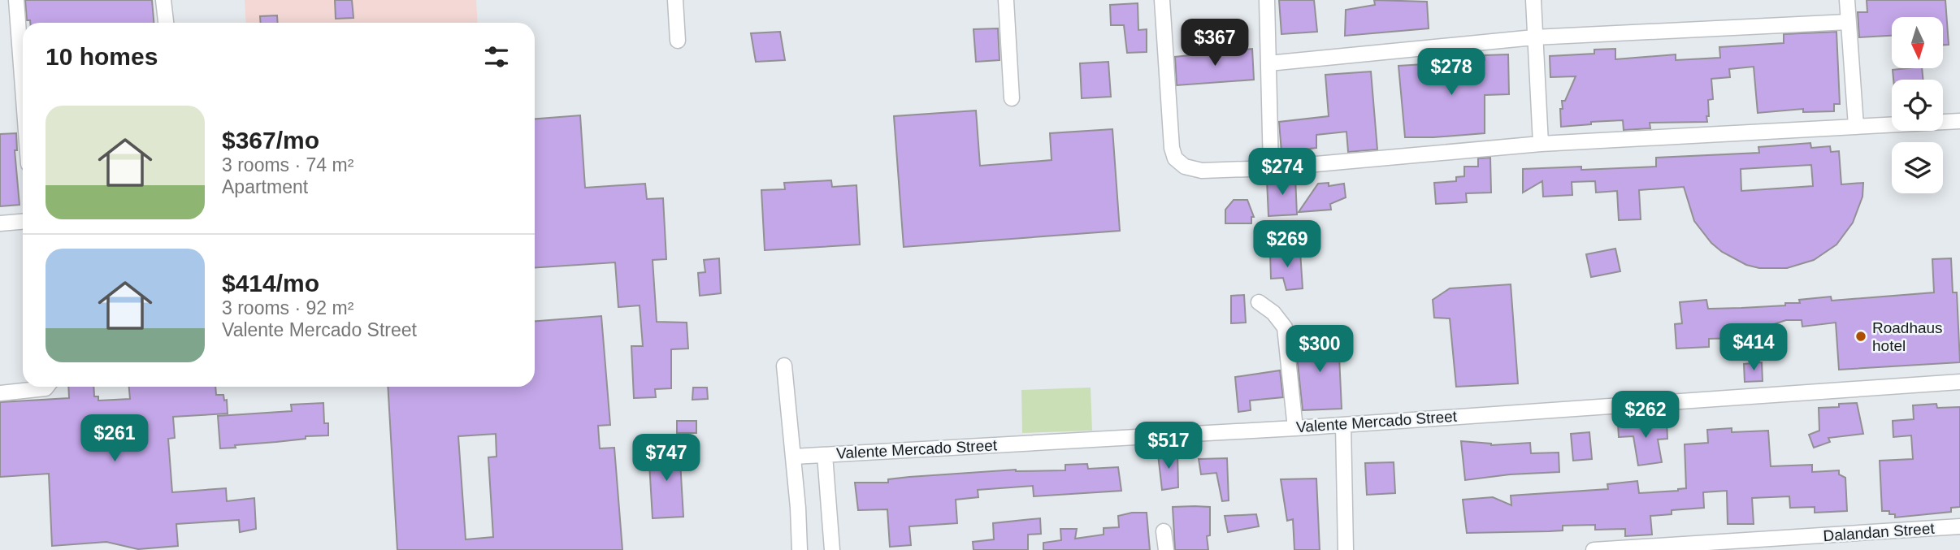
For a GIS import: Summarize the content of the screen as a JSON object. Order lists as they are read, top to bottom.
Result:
{
  "streets": {
    "street": ["Valente Mercado Street", "Dalandan Street"]
  },
  "places": ["Roadhaus hotel"],
  "north": "bottom",
  "page": {
    "price": [
      "$367",
      "$278",
      "$274",
      "$269",
      "$414",
      "$300",
      "$262",
      "$261",
      "$517",
      "$747"
    ],
    "heading": "10 homes",
    "list": [
      {
        "name": "$367/mo",
        "note": "3 rooms · 74 m² · Apartment"
      },
      {
        "name": "$414/mo",
        "note": "3 rooms · 92 m² · Valente Mercado Street"
      }
    ]
  }
}
